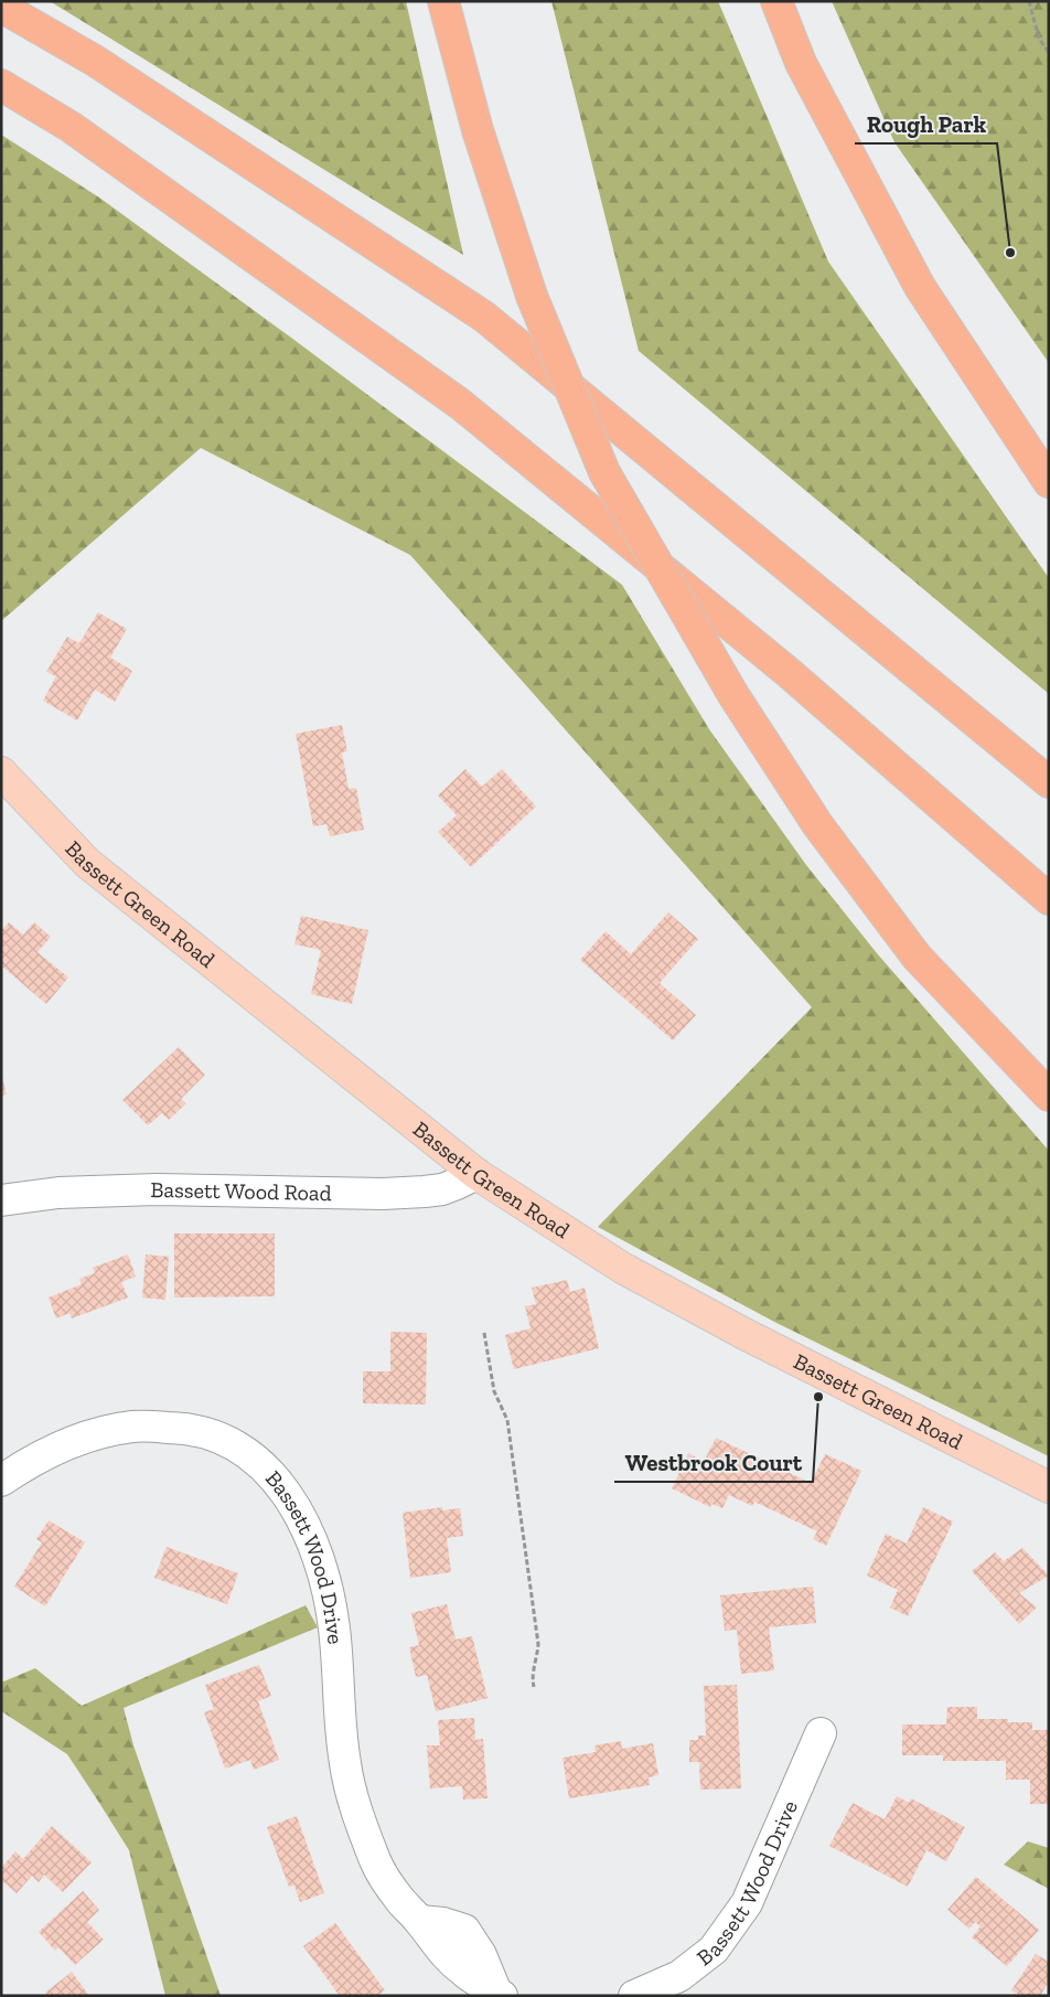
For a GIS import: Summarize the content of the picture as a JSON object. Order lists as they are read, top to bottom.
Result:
{
  "streets": {
    "main road": ["Bassett Green Road"],
    "street": ["Bassett Wood Road", "Bassett Wood Drive"]
  },
  "crossings": [
    ["Bassett Green Road", "Bassett Wood Road"]
  ],
  "places": ["Rough Park", "Westbrook Court"]
}
